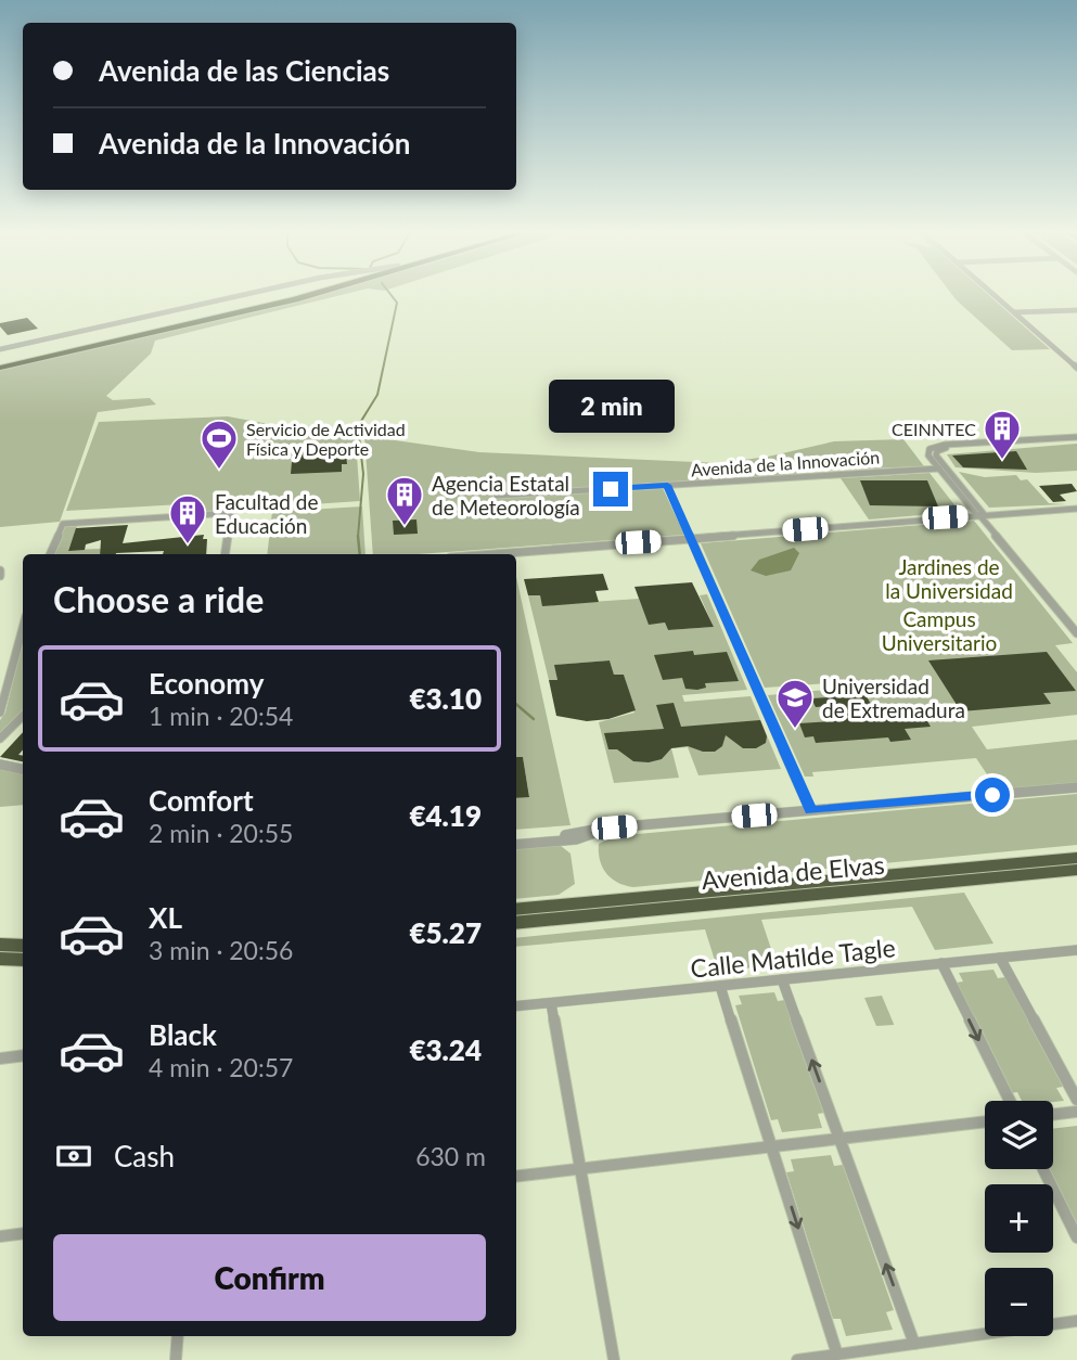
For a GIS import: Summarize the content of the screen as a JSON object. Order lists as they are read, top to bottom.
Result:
{
  "streets": {
    "highway": ["Avenida de Elvas"],
    "street": ["Avenida de la Innovación", "Calle Matilde Tagle"]
  },
  "parks": ["Jardines de la Universidad", "Campus Universitario"],
  "places": {
    "building": ["CEINNTEC", "Agencia Estatal de Meteorología", "Facultad de Educación"],
    "sports": ["Servicio de Actividad Física y Deporte"],
    "school or university": ["Universidad de Extremadura"]
  },
  "page": {
    "banner": ["Avenida de las Ciencias", "Avenida de la Innovación"],
    "bubble": "2 min",
    "heading": "Choose a ride",
    "list": [
      {
        "name": "Economy",
        "note": "1 min · 20:54",
        "value": "€3.10"
      },
      {
        "name": "Comfort",
        "note": "2 min · 20:55",
        "value": "€4.19"
      },
      {
        "name": "XL",
        "note": "3 min · 20:56",
        "value": "€5.27"
      },
      {
        "name": "Black",
        "note": "4 min · 20:57",
        "value": "€3.24"
      }
    ],
    "map_buttons": ["+", "−"],
    "pay": ["Cash", "630 m"],
    "buttons": "Confirm"
  }
}
